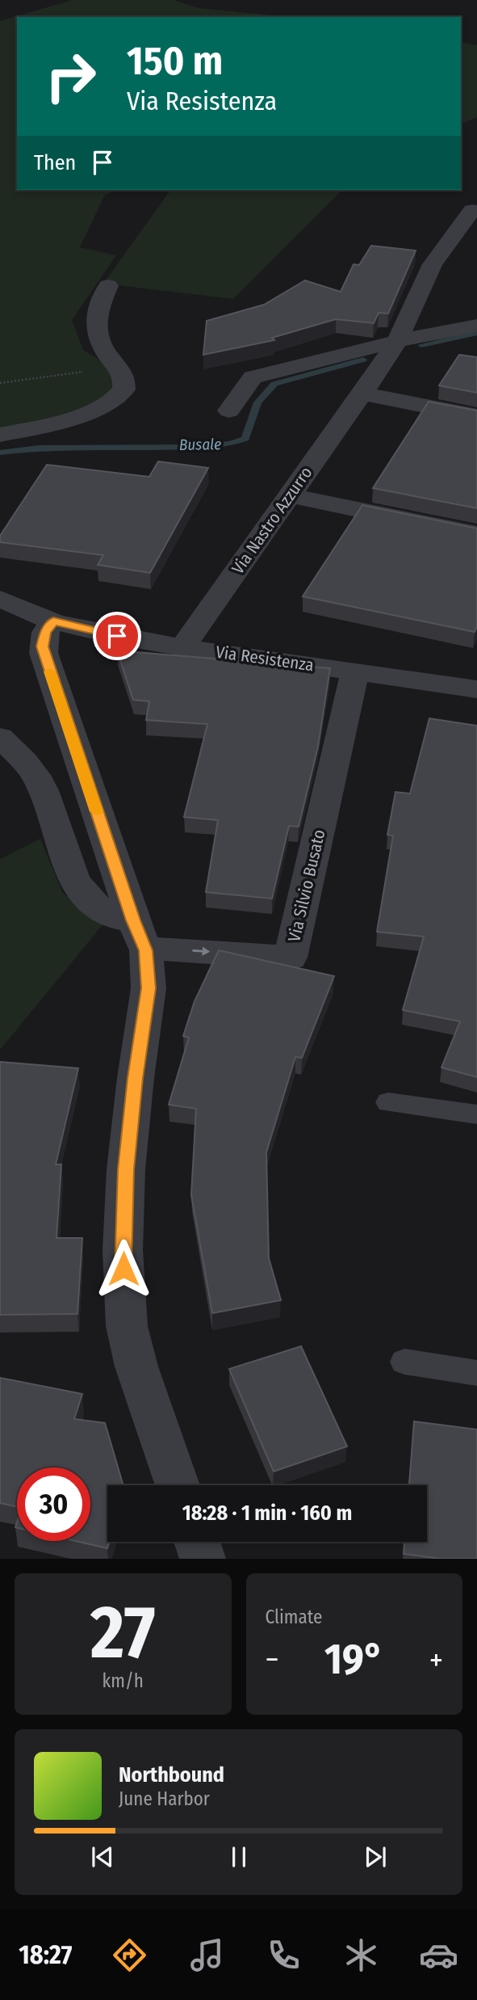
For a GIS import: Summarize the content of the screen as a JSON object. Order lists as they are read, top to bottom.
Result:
{
  "streets": {
    "street": ["Via Nastro Azzurro", "Via Resistenza", "Via Silvio Busato"]
  },
  "crossings": [
    ["Via Nastro Azzurro", "Via Resistenza"],
    ["Via Resistenza", "Via Silvio Busato"]
  ],
  "water": ["Busale"],
  "page": {
    "turn": ["150 m", "Via Resistenza"],
    "then": "Then",
    "limit": "30",
    "trip": "18:28 · 1 min · 160 m",
    "tile": [
      ["27", "km/h"],
      "Climate"
    ],
    "heat": ["−", "19°", "+"],
    "song": ["Northbound", "June Harbor"],
    "tabs": "18:27"
  }
}
